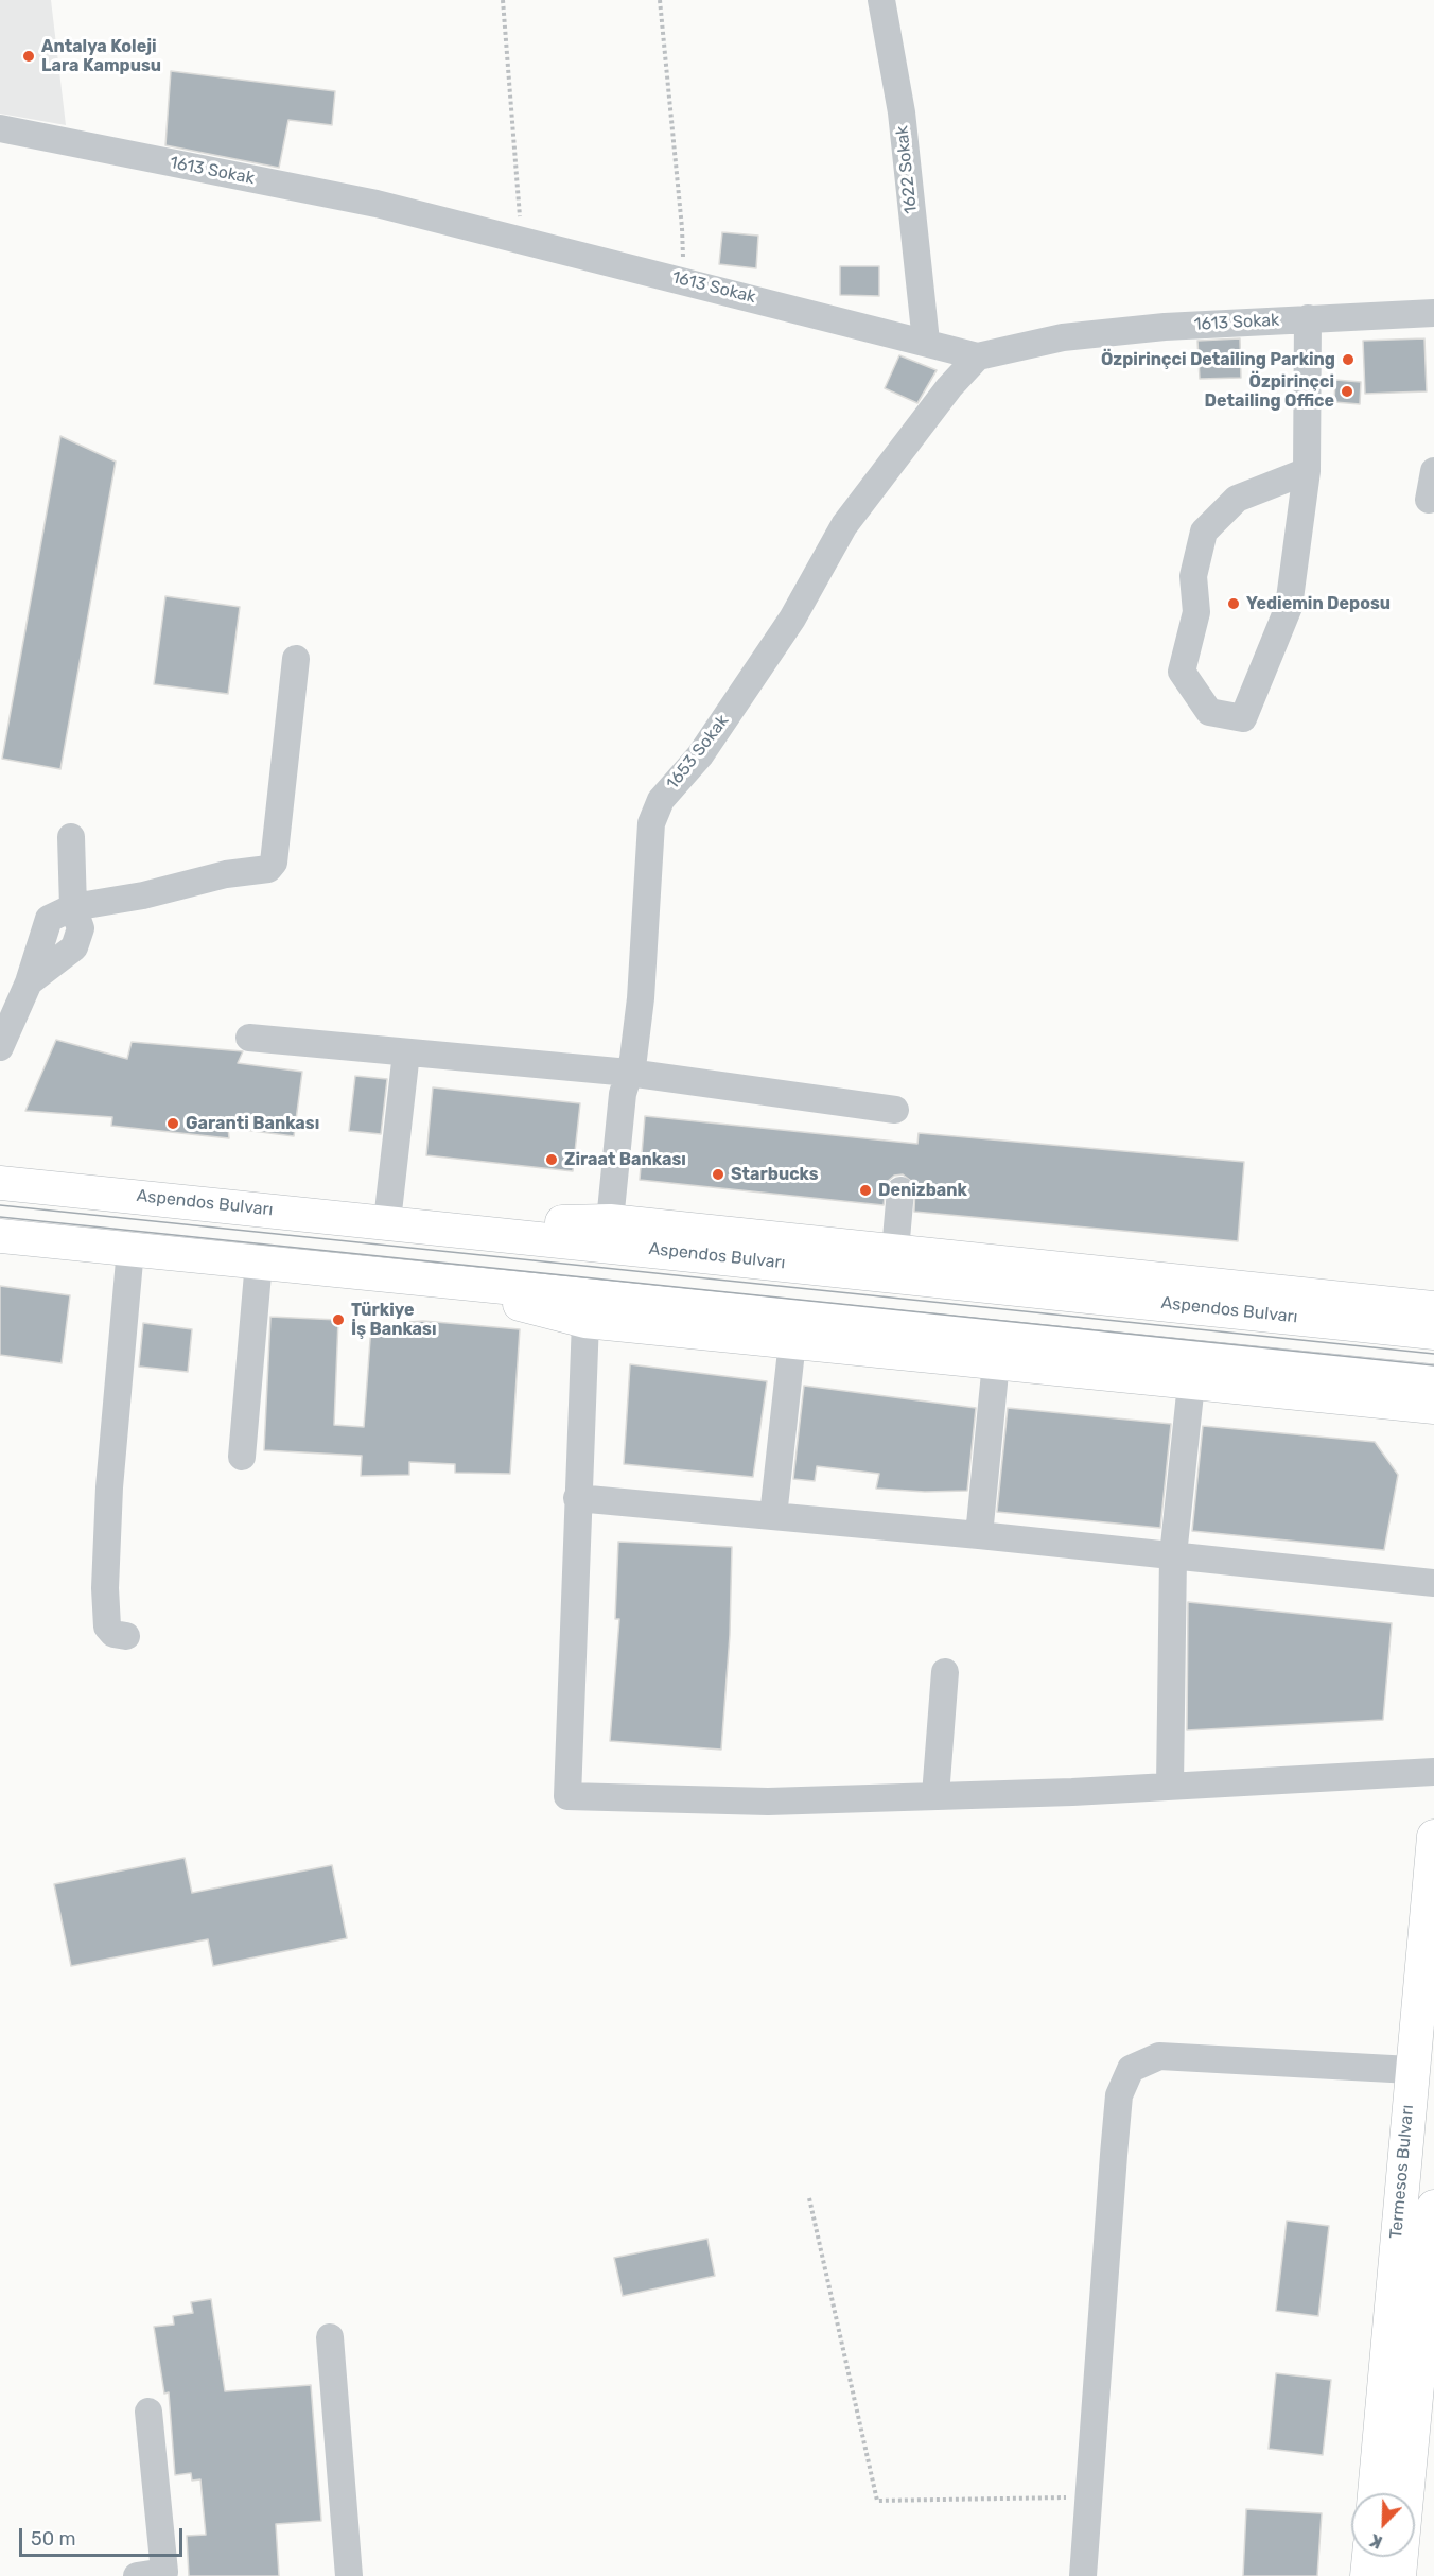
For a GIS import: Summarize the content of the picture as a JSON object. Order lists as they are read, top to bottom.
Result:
{
  "streets": {
    "main road": ["Aspendos Bulvarı", "Termesos Bulvarı"],
    "street": ["1622 Sokak", "1613 Sokak", "1653 Sokak"]
  },
  "crossings": [
    ["1622 Sokak", "1613 Sokak"],
    ["1613 Sokak", "1653 Sokak"]
  ],
  "places": [
    "Antalya Koleji Lara Kampusu",
    "Özpirinçci Detailing Parking",
    "Özpirinçci Detailing Office",
    "Yediemin Deposu",
    "Garanti Bankası",
    "Ziraat Bankası",
    "Starbucks",
    "Denizbank",
    "Türkiye İş Bankası"
  ],
  "scale_bar": "50 m",
  "north": "bottom left"
}
